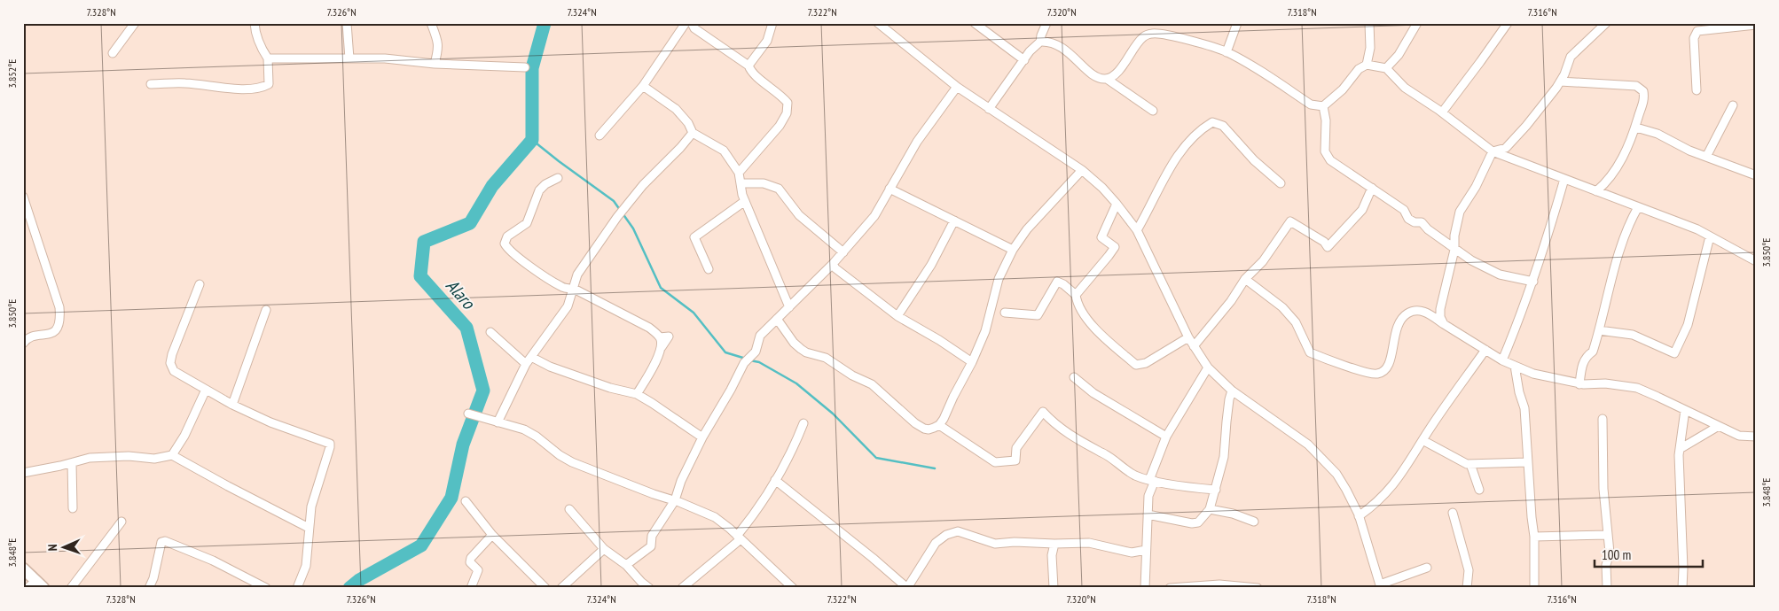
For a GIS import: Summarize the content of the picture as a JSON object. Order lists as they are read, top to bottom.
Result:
{
  "water": ["Alaro"],
  "scale_bar": "100 m",
  "north": "left",
  "coordinates": [
    "7.328°N",
    "7.326°N",
    "7.324°N",
    "7.322°N",
    "7.320°N",
    "7.318°N",
    "7.316°N",
    "3.852°E",
    "3.850°E",
    "3.848°E"
  ]
}
